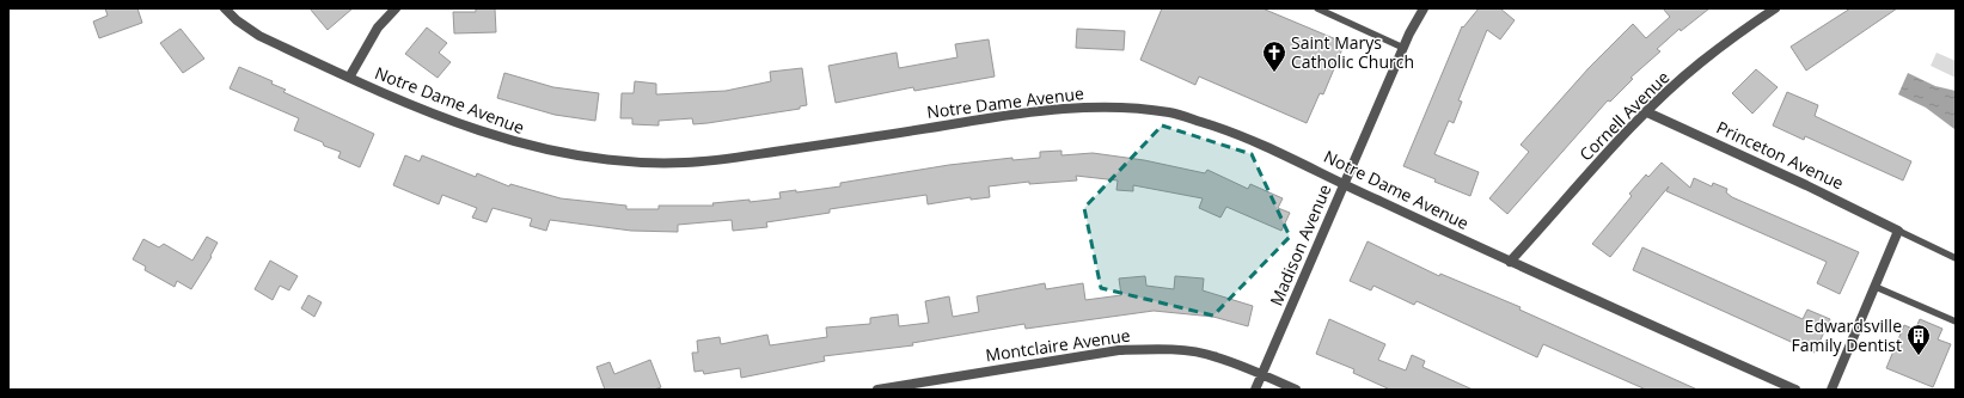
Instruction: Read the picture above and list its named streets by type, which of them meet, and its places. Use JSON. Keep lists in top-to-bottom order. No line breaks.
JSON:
{"streets":{"street":["Notre Dame Avenue","Cornell Avenue","Princeton Avenue","Madison Avenue","Montclaire Avenue"]},"crossings":[["Notre Dame Avenue","Cornell Avenue"],["Notre Dame Avenue","Madison Avenue"],["Cornell Avenue","Princeton Avenue"],["Madison Avenue","Montclaire Avenue"]],"places":{"church":["Saint Marys Catholic Church"],"building":["Edwardsville Family Dentist"]}}
